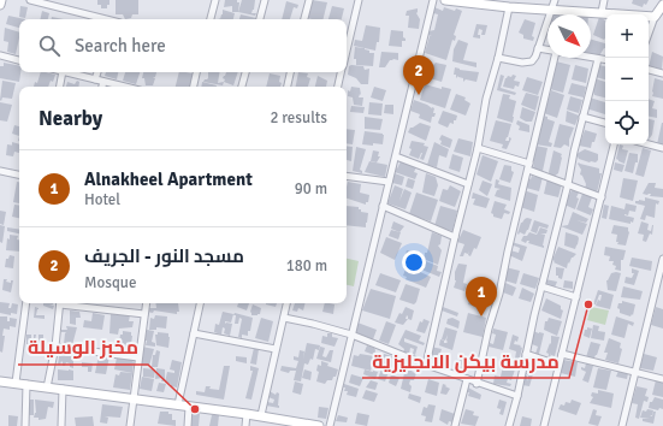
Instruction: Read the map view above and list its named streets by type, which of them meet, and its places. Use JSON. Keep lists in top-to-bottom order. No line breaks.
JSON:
{"places":["مدرسة بيكن الانجليزية","مخبز الوسيلة"],"north":"bottom right","page":{"map_buttons":["+","−"],"search":"Search here","pins":["2","1"],"heading":["Nearby","2 results"],"list":[{"mark":"1","name":"Alnakheel Apartment","note":"Hotel","value":"90 m"},{"mark":"2","name":"مسجد النور - الجريف","note":"Mosque","value":"180 m"}]}}
